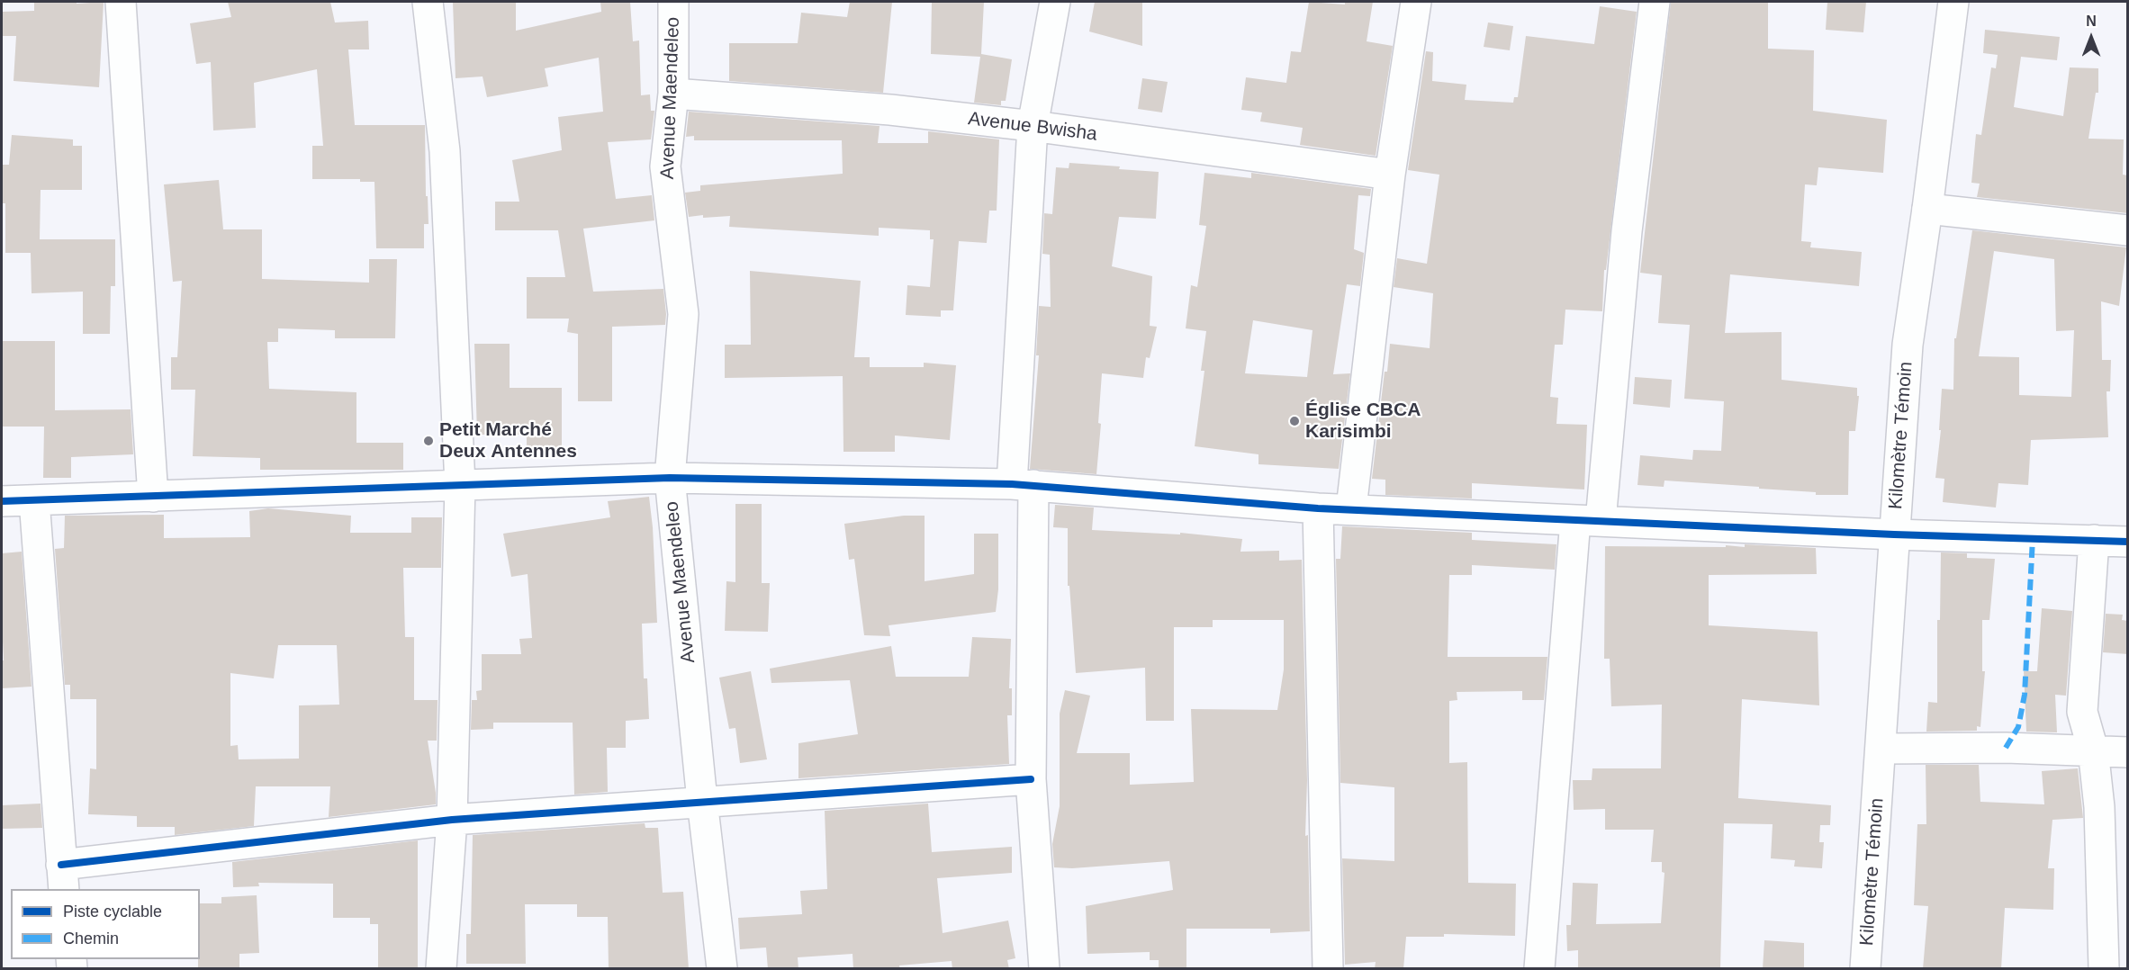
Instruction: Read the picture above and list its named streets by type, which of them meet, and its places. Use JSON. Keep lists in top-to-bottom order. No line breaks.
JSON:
{"streets":{"street":["Avenue Maendeleo","Avenue Bwisha","Kilomètre Témoin"]},"crossings":[["Avenue Maendeleo","Avenue Bwisha"]],"places":["Église CBCA Karisimbi","Petit Marché Deux Antennes"],"legend":["Piste cyclable","Chemin"],"north":"top"}
